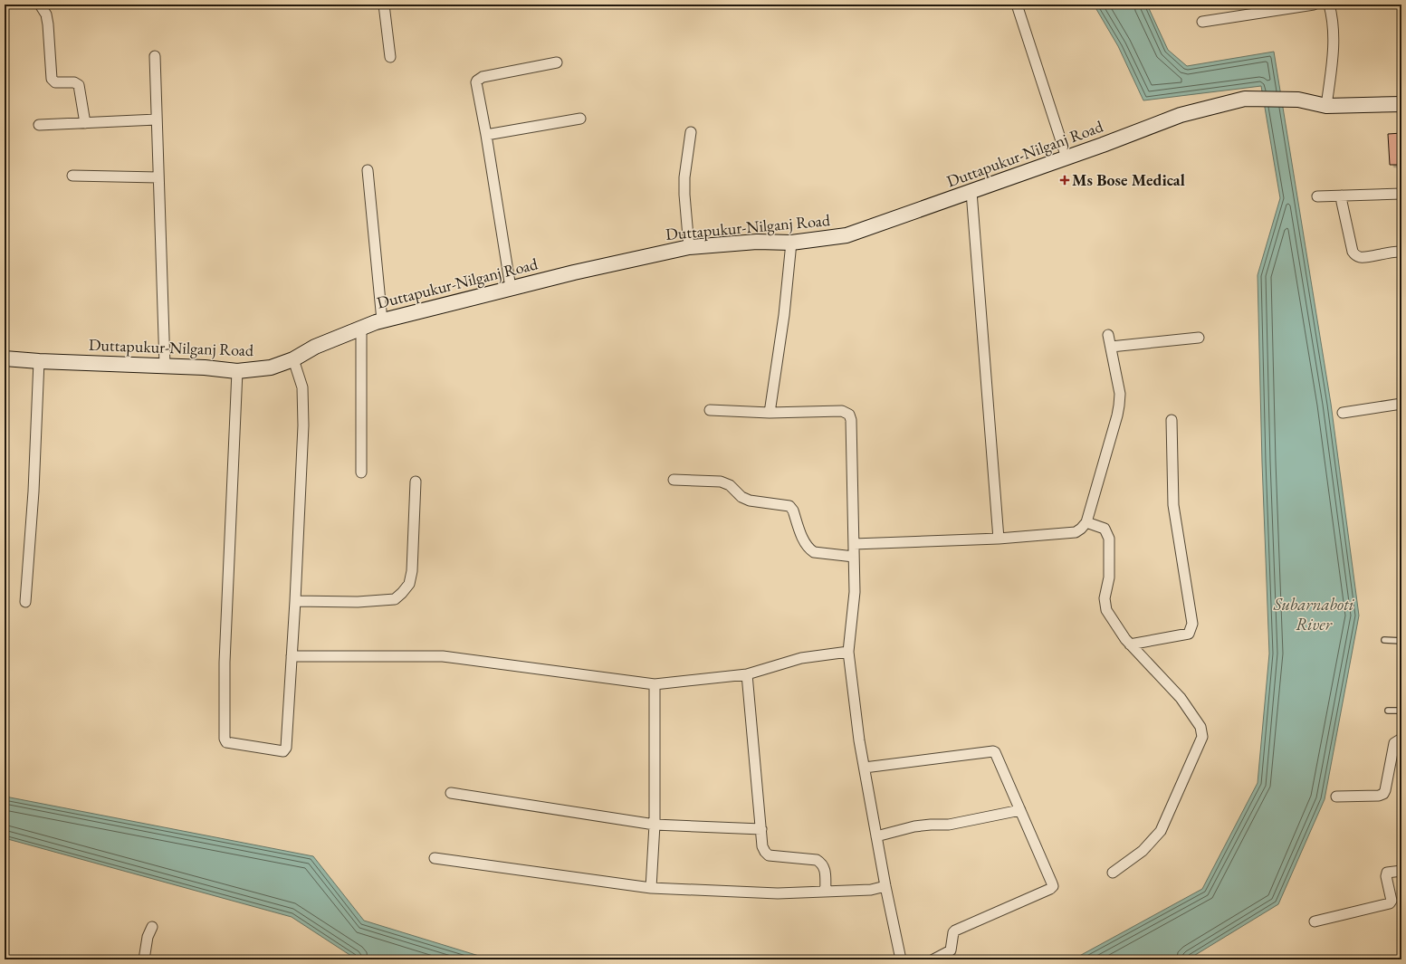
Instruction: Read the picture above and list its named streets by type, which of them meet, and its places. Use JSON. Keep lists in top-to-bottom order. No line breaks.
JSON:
{"streets":{"main road":["Duttapukur-Nilganj Road"]},"water":["Subarnaboti River"],"places":{"health":["Ms Bose Medical"]}}
